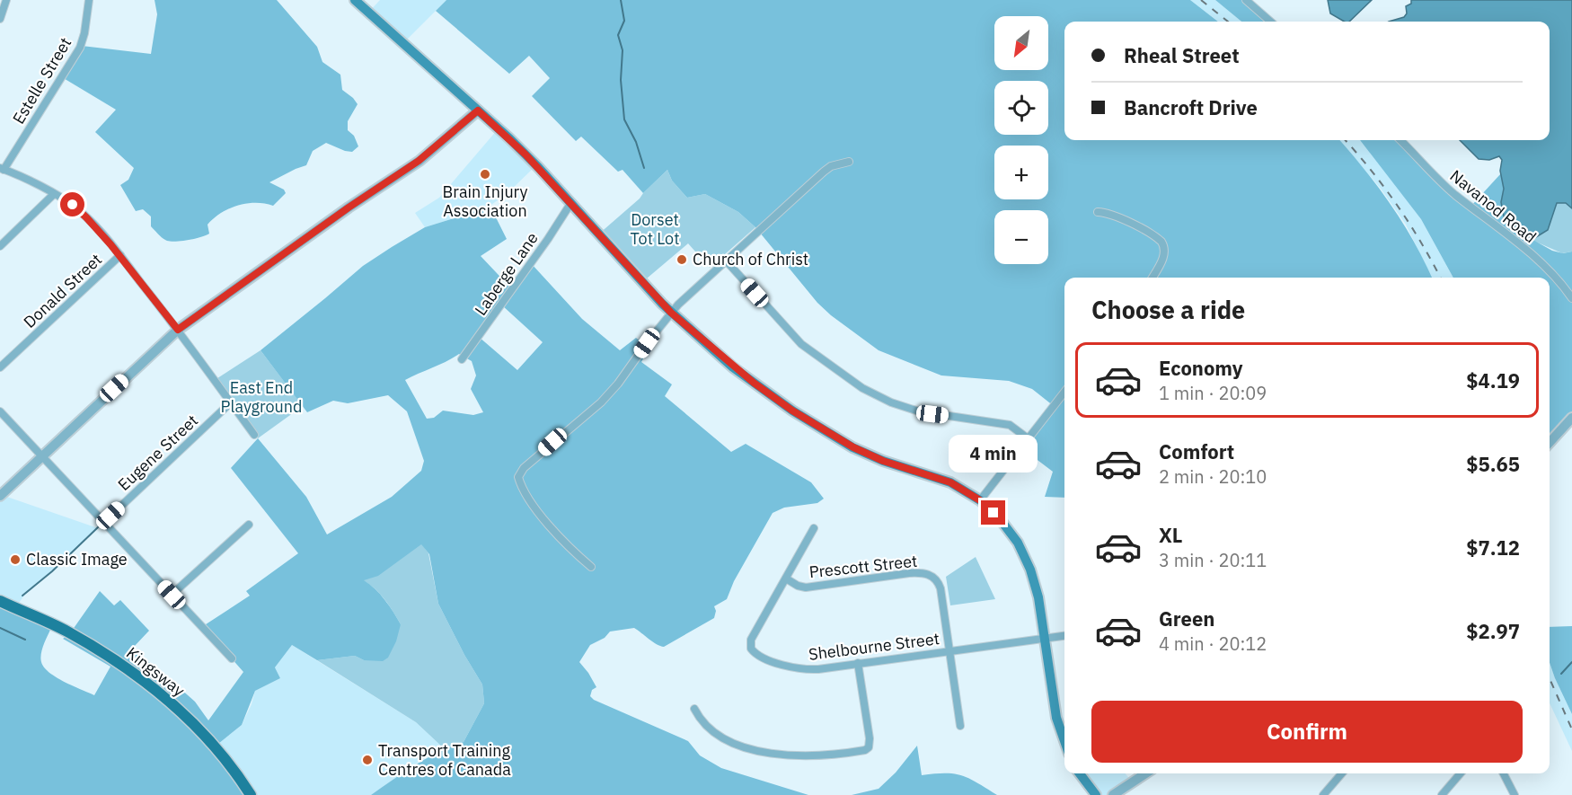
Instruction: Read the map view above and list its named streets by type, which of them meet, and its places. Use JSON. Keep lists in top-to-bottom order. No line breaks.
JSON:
{"streets":{"main road":["Kingsway"],"street":["Estelle Street","Navanod Road","Laberge Lane","Donald Street","Eugene Street","Prescott Street","Shelbourne Street"]},"crossings":[["Prescott Street","Shelbourne Street"]],"parks":["Dorset Tot Lot","East End Playground"],"places":["Brain Injury Association","Church of Christ","Classic Image","Transport Training Centres of Canada"],"north":"bottom left","page":{"map_buttons":["+","−"],"banner":["Rheal Street","Bancroft Drive"],"heading":"Choose a ride","list":[{"name":"Economy","note":"1 min · 20:09","value":"$4.19"},{"name":"Comfort","note":"2 min · 20:10","value":"$5.65"},{"name":"XL","note":"3 min · 20:11","value":"$7.12"},{"name":"Green","note":"4 min · 20:12","value":"$2.97"}],"bubble":"4 min","buttons":"Confirm"}}
